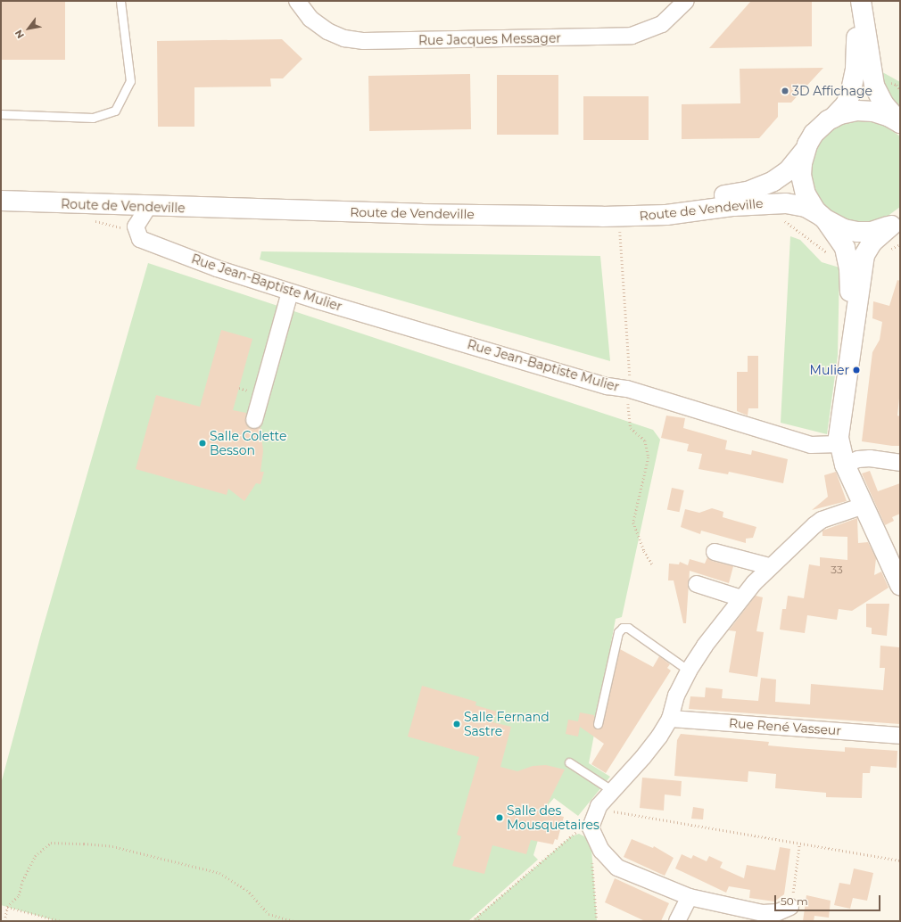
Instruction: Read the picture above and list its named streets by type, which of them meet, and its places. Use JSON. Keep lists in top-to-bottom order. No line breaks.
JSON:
{"streets":{"main road":["Route de Vendeville"],"street":["Rue Jacques Messager","Rue Jean-Baptiste Mulier","Rue René Vasseur"]},"crossings":[["Route de Vendeville","Rue Jean-Baptiste Mulier"]],"places":["3D Affichage","Mulier","Salle Colette Besson","Salle Fernand Sastre","Salle des Mousquetaires"],"house_numbers":["33"],"scale_bar":"50 m","north":"bottom left"}
